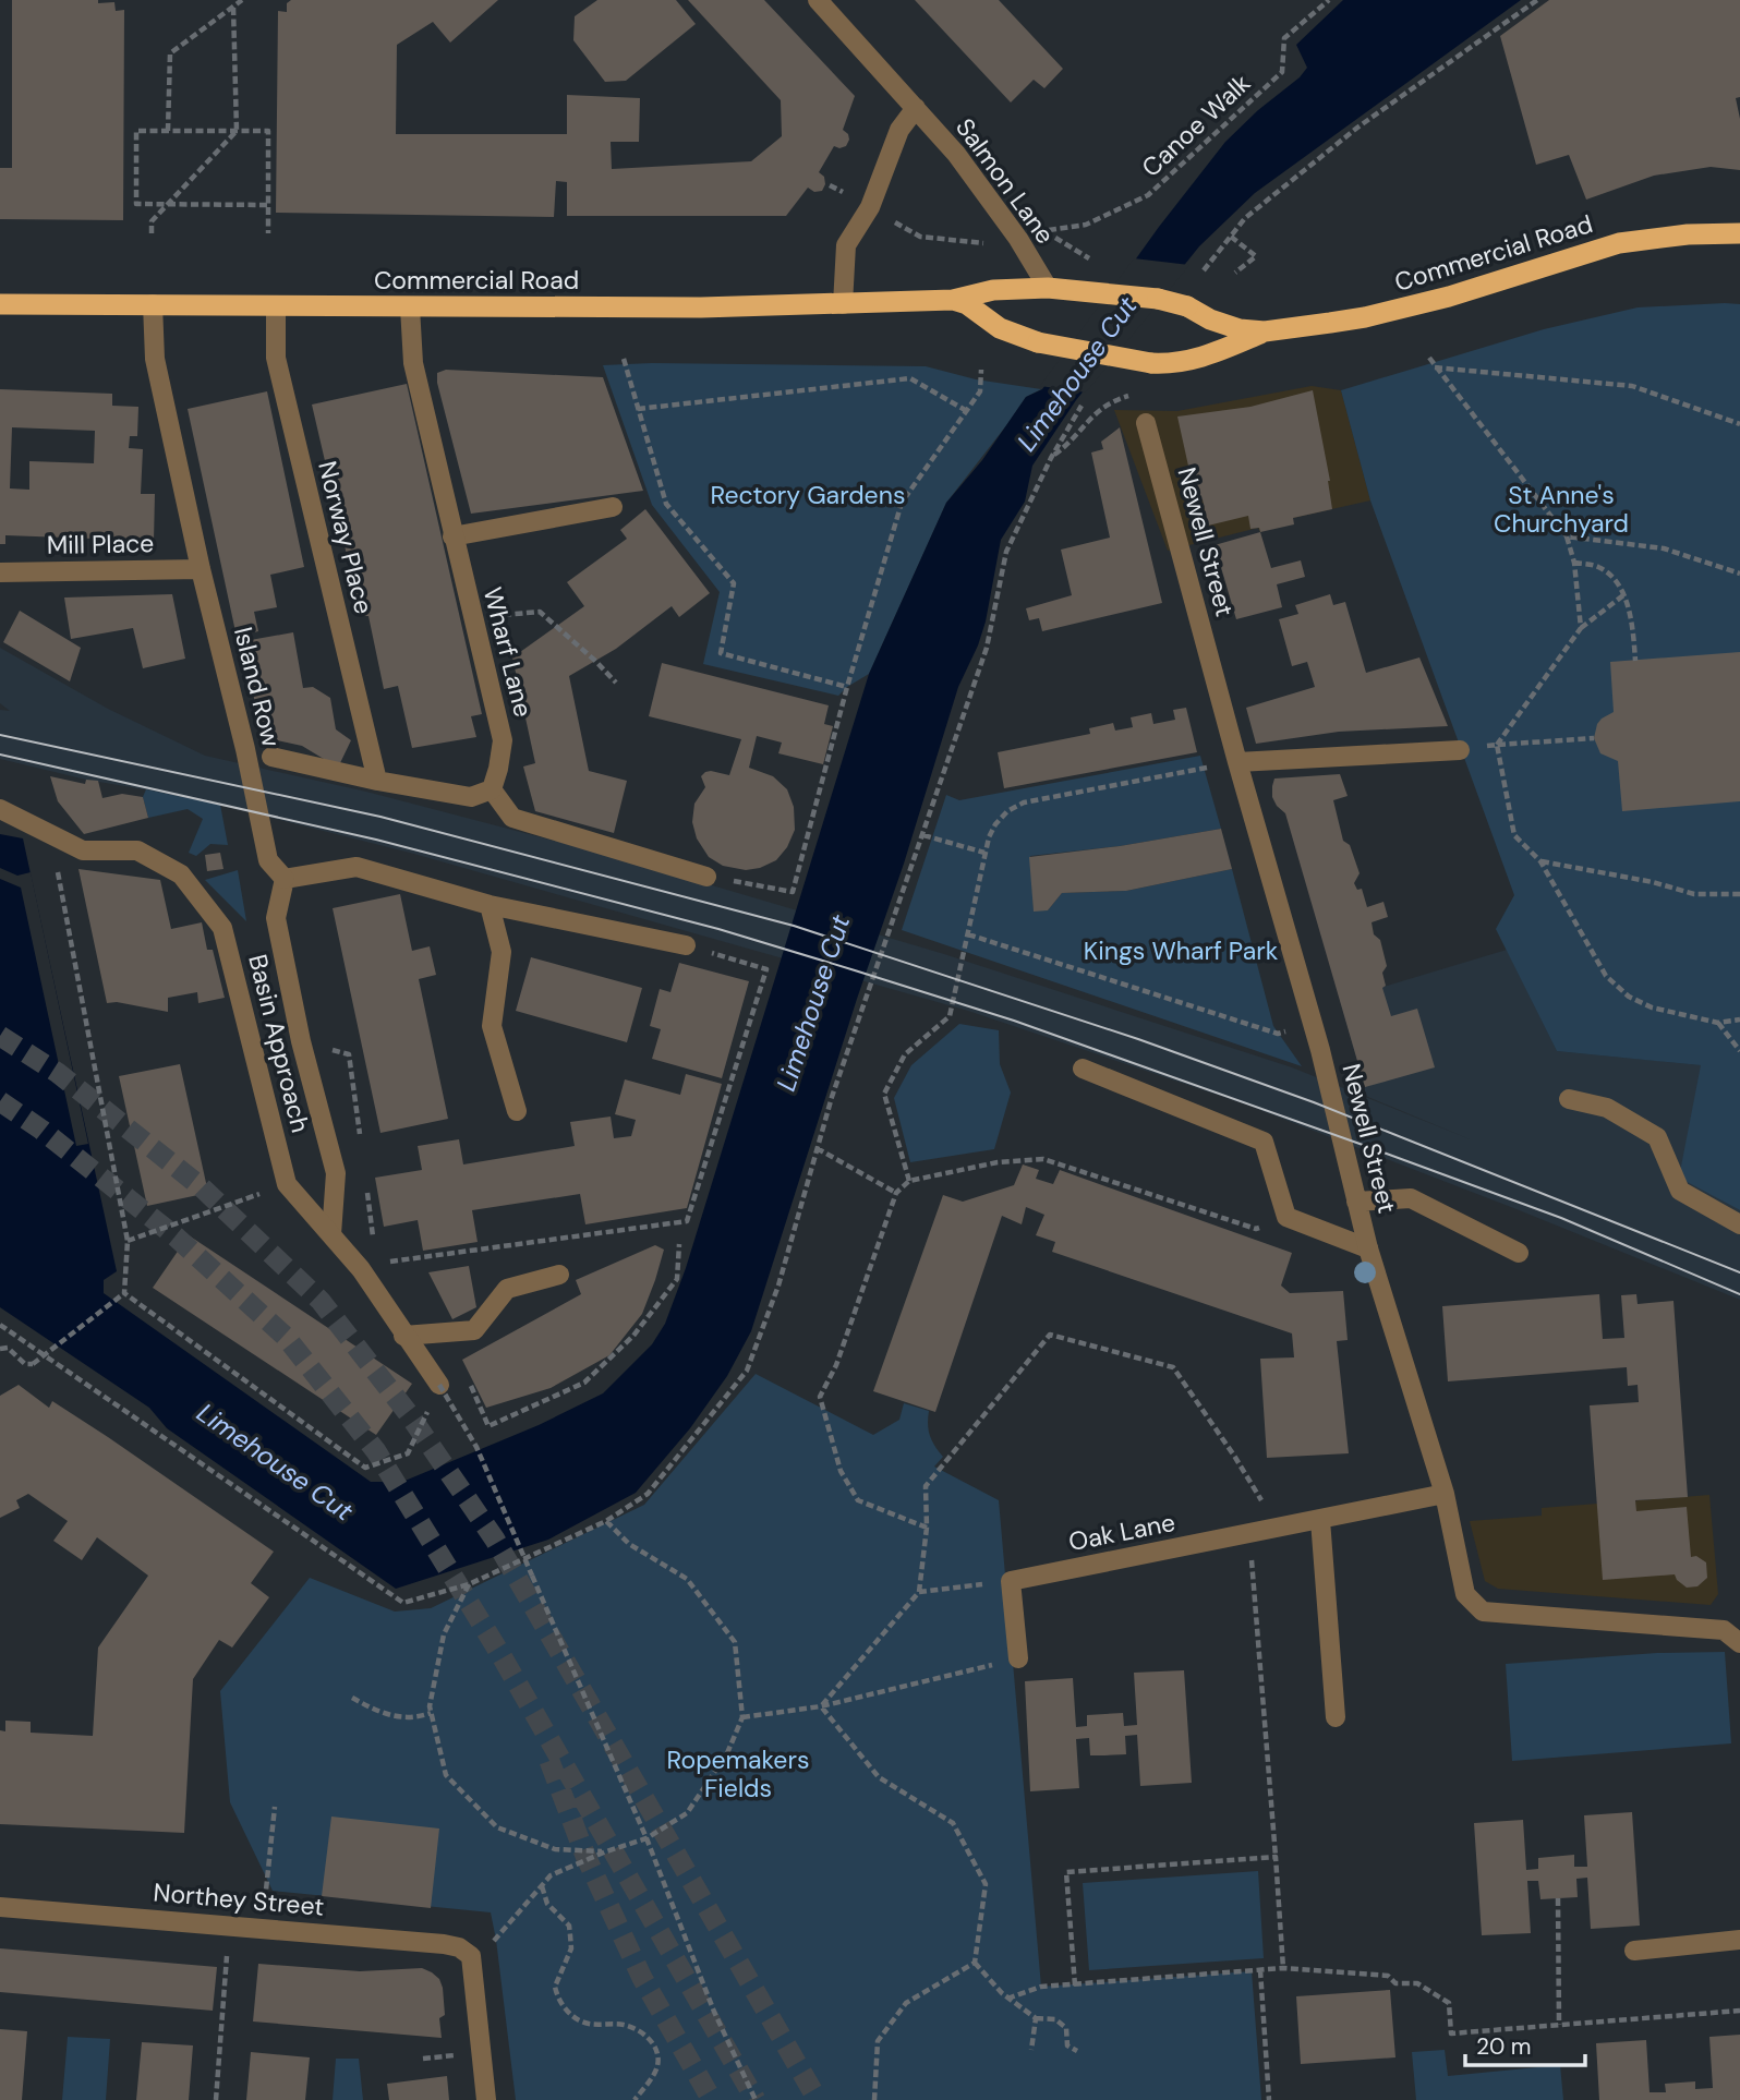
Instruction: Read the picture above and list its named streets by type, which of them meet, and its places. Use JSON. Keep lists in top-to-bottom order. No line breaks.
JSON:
{"streets":{"highway":["Commercial Road"],"street":["Salmon Lane","Norway Place","Newell Street","Mill Place","Wharf Lane","Island Row","Basin Approach","Oak Lane","Northey Street"],"path":["Canoe Walk"]},"crossings":[["Salmon Lane","Commercial Road"],["Commercial Road","Norway Place"],["Commercial Road","Wharf Lane"],["Commercial Road","Island Row"],["Newell Street","Oak Lane"],["Mill Place","Island Row"]],"water":["Limehouse Cut"],"parks":["Rectory Gardens","St Anne's Churchyard","Kings Wharf Park","Ropemakers Fields"],"scale_bar":"20 m"}
